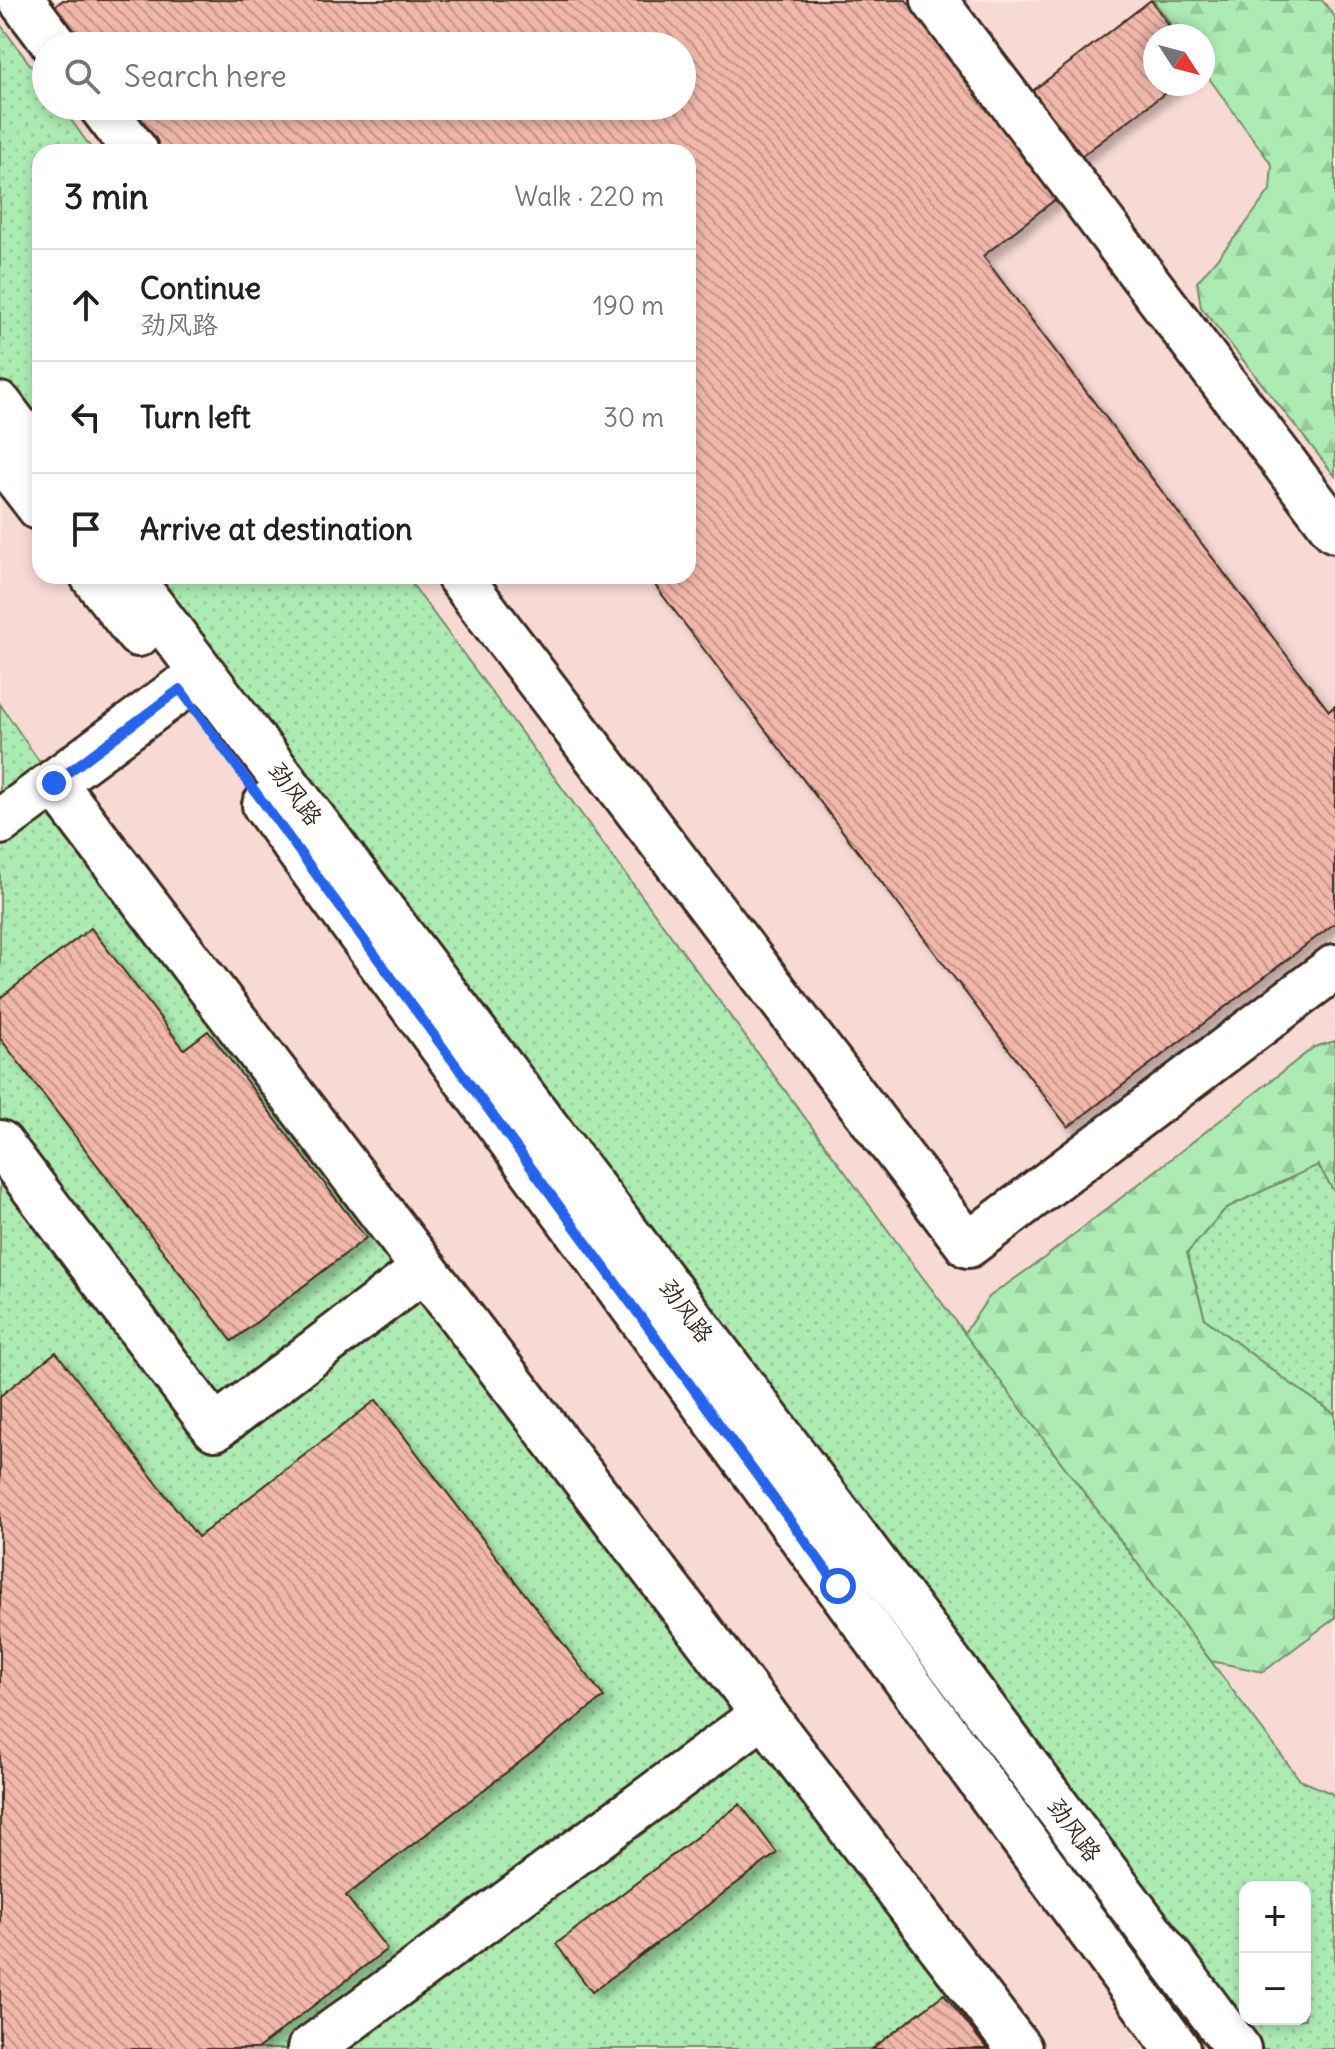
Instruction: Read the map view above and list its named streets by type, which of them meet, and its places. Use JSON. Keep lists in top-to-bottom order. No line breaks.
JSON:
{"streets":{"street":["劲风路"]},"north":"bottom right","page":{"search":"Search here","heading":["3 min","Walk · 220 m"],"list":[["Continue","劲风路","190 m"],["Turn left","30 m"],"Arrive at destination"],"map_buttons":["+","−"]}}
